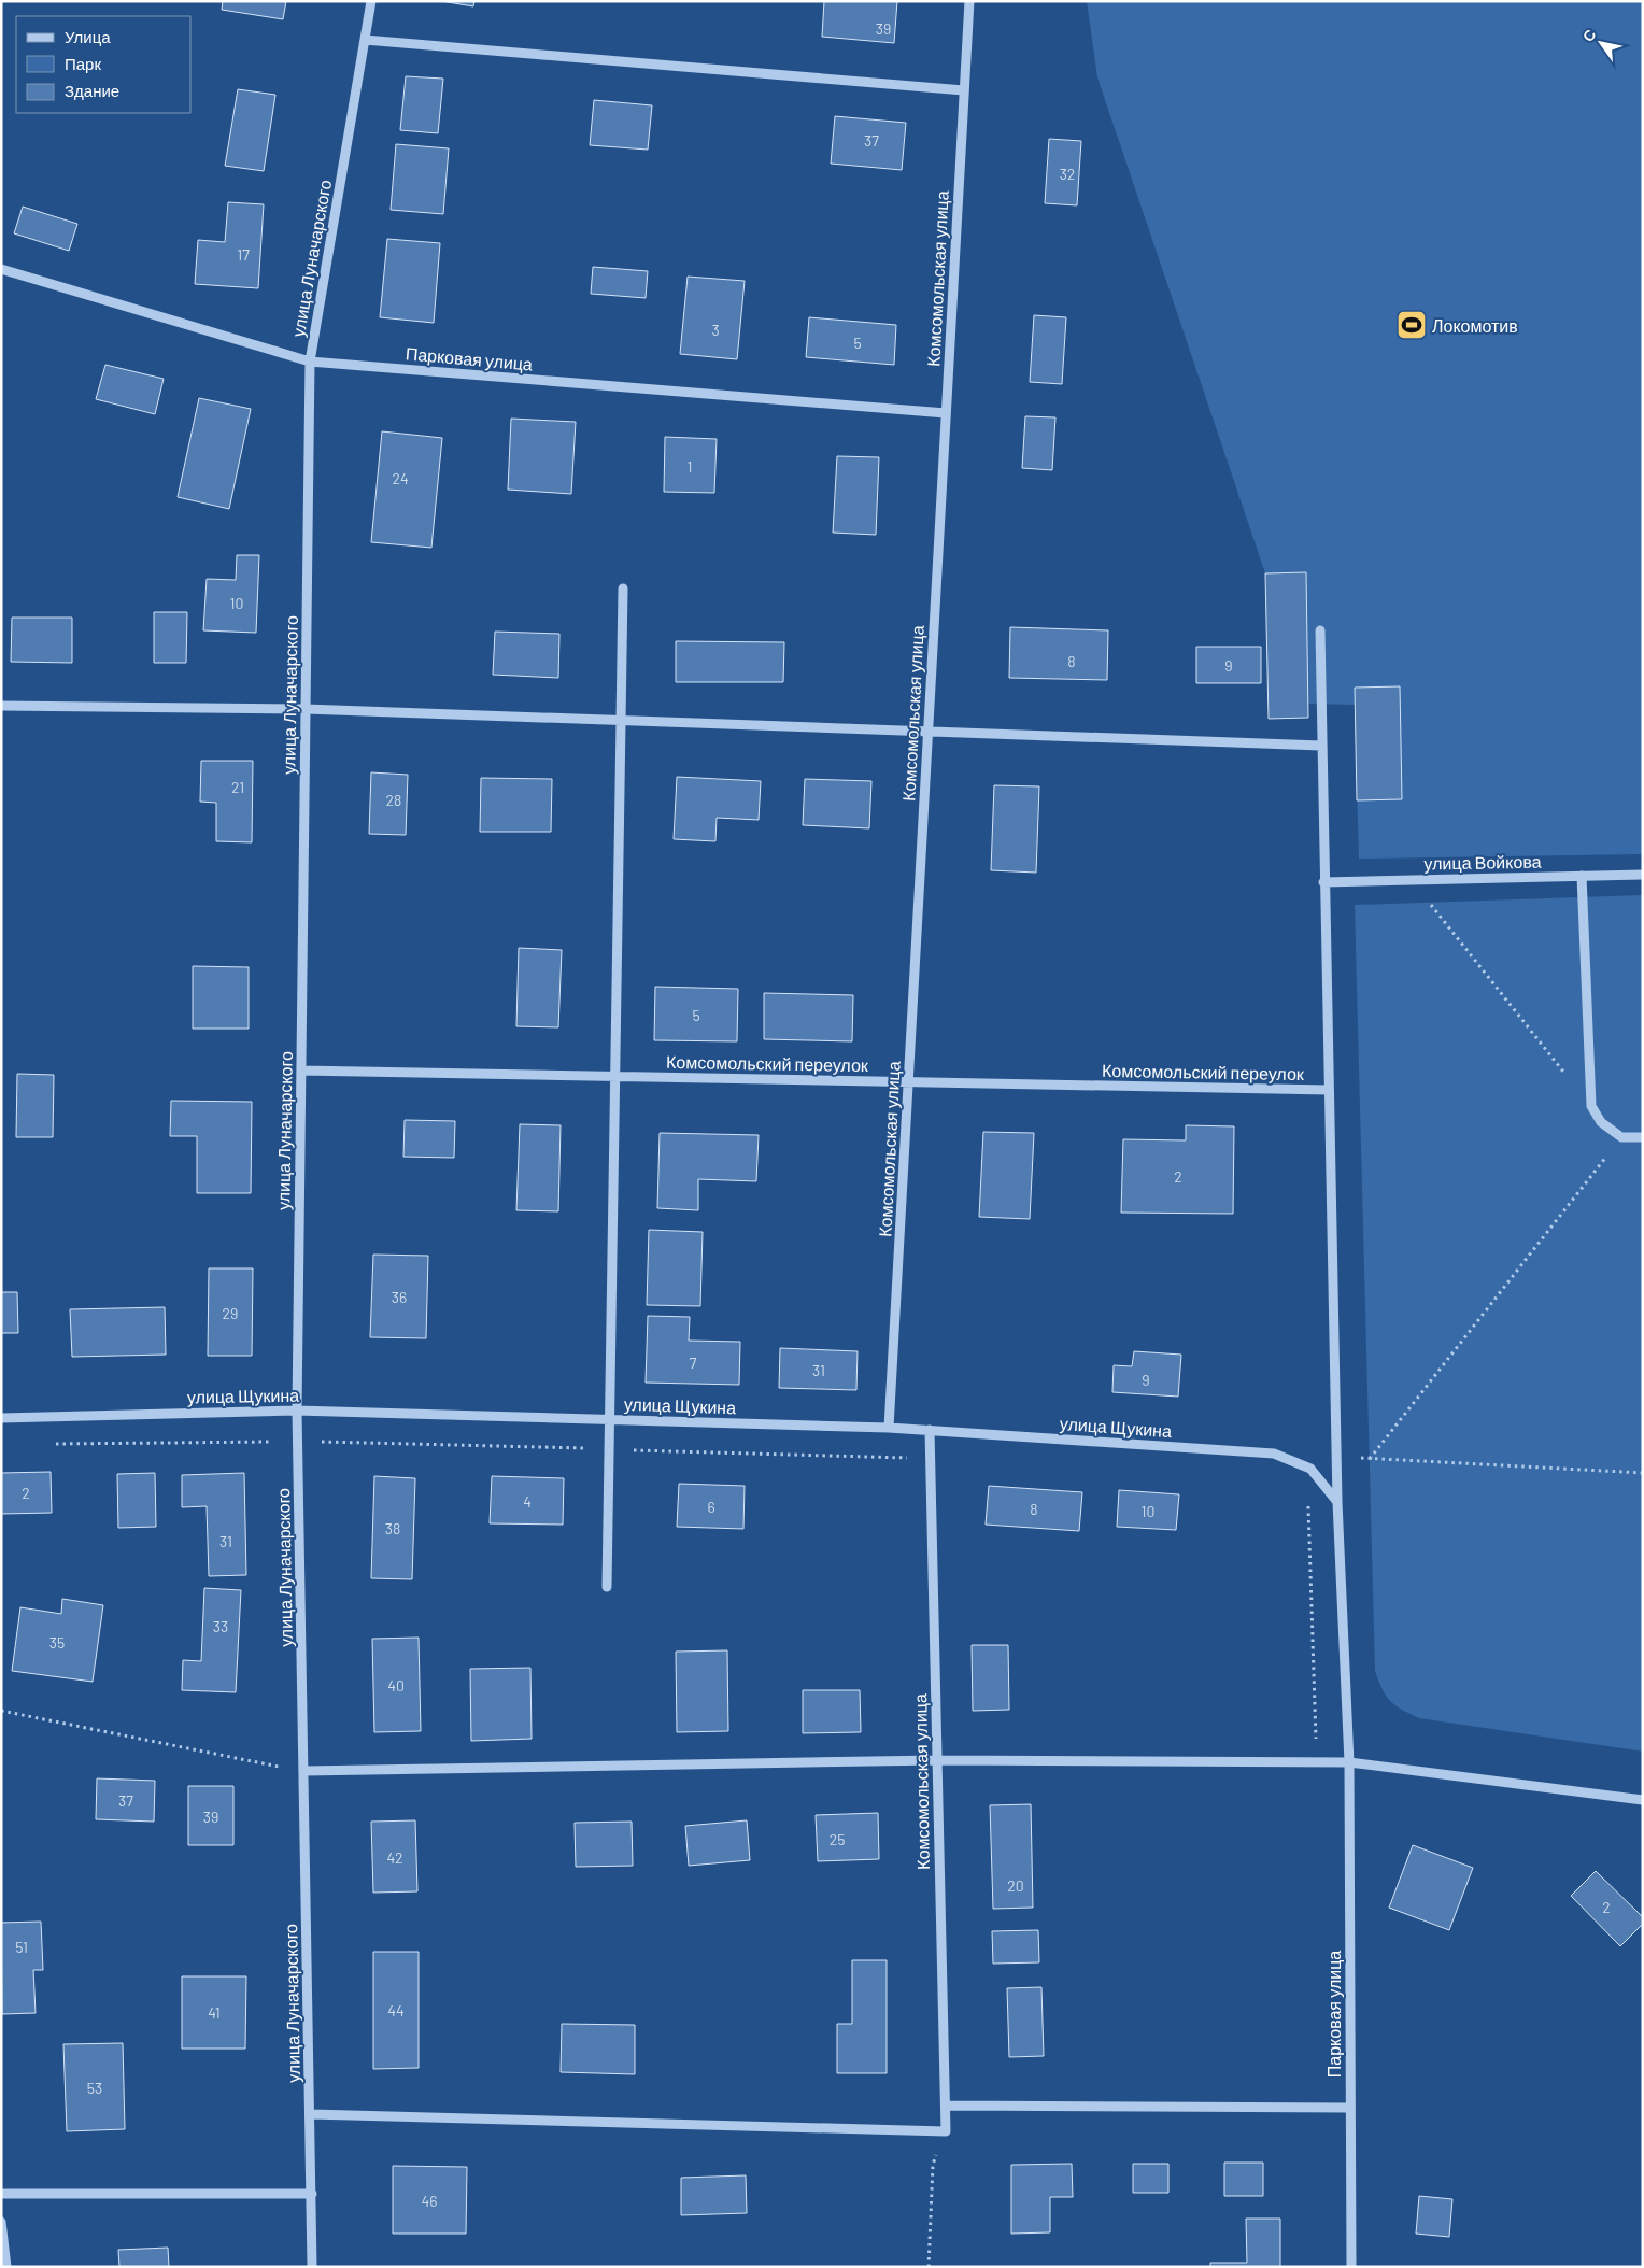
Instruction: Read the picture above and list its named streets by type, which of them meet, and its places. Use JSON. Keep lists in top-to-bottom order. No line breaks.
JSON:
{"streets":{"street":["улица Луначарского","Комсомольская улица","Парковая улица","улица Войкова","Комсомольский переулок","улица Щукина"]},"crossings":[["улица Луначарского","Парковая улица"],["улица Луначарского","Комсомольский переулок"],["улица Луначарского","улица Щукина"],["Комсомольская улица","Парковая улица"],["Комсомольская улица","Комсомольский переулок"],["Комсомольская улица","улица Щукина"],["Парковая улица","улица Войкова"],["Парковая улица","Комсомольский переулок"],["Парковая улица","улица Щукина"]],"places":{"sports":["Локомотив"]},"house_numbers":["39","37","32","17","3","5","1","24","10","8","9","21","28","5","2","36","29","7","31","9","2","4","6","8","10","38","31","33","35","40","37","39","25","42","20","2","51","44","41","53","46"],"legend":["Улица","Парк","Здание"],"north":"top left"}
